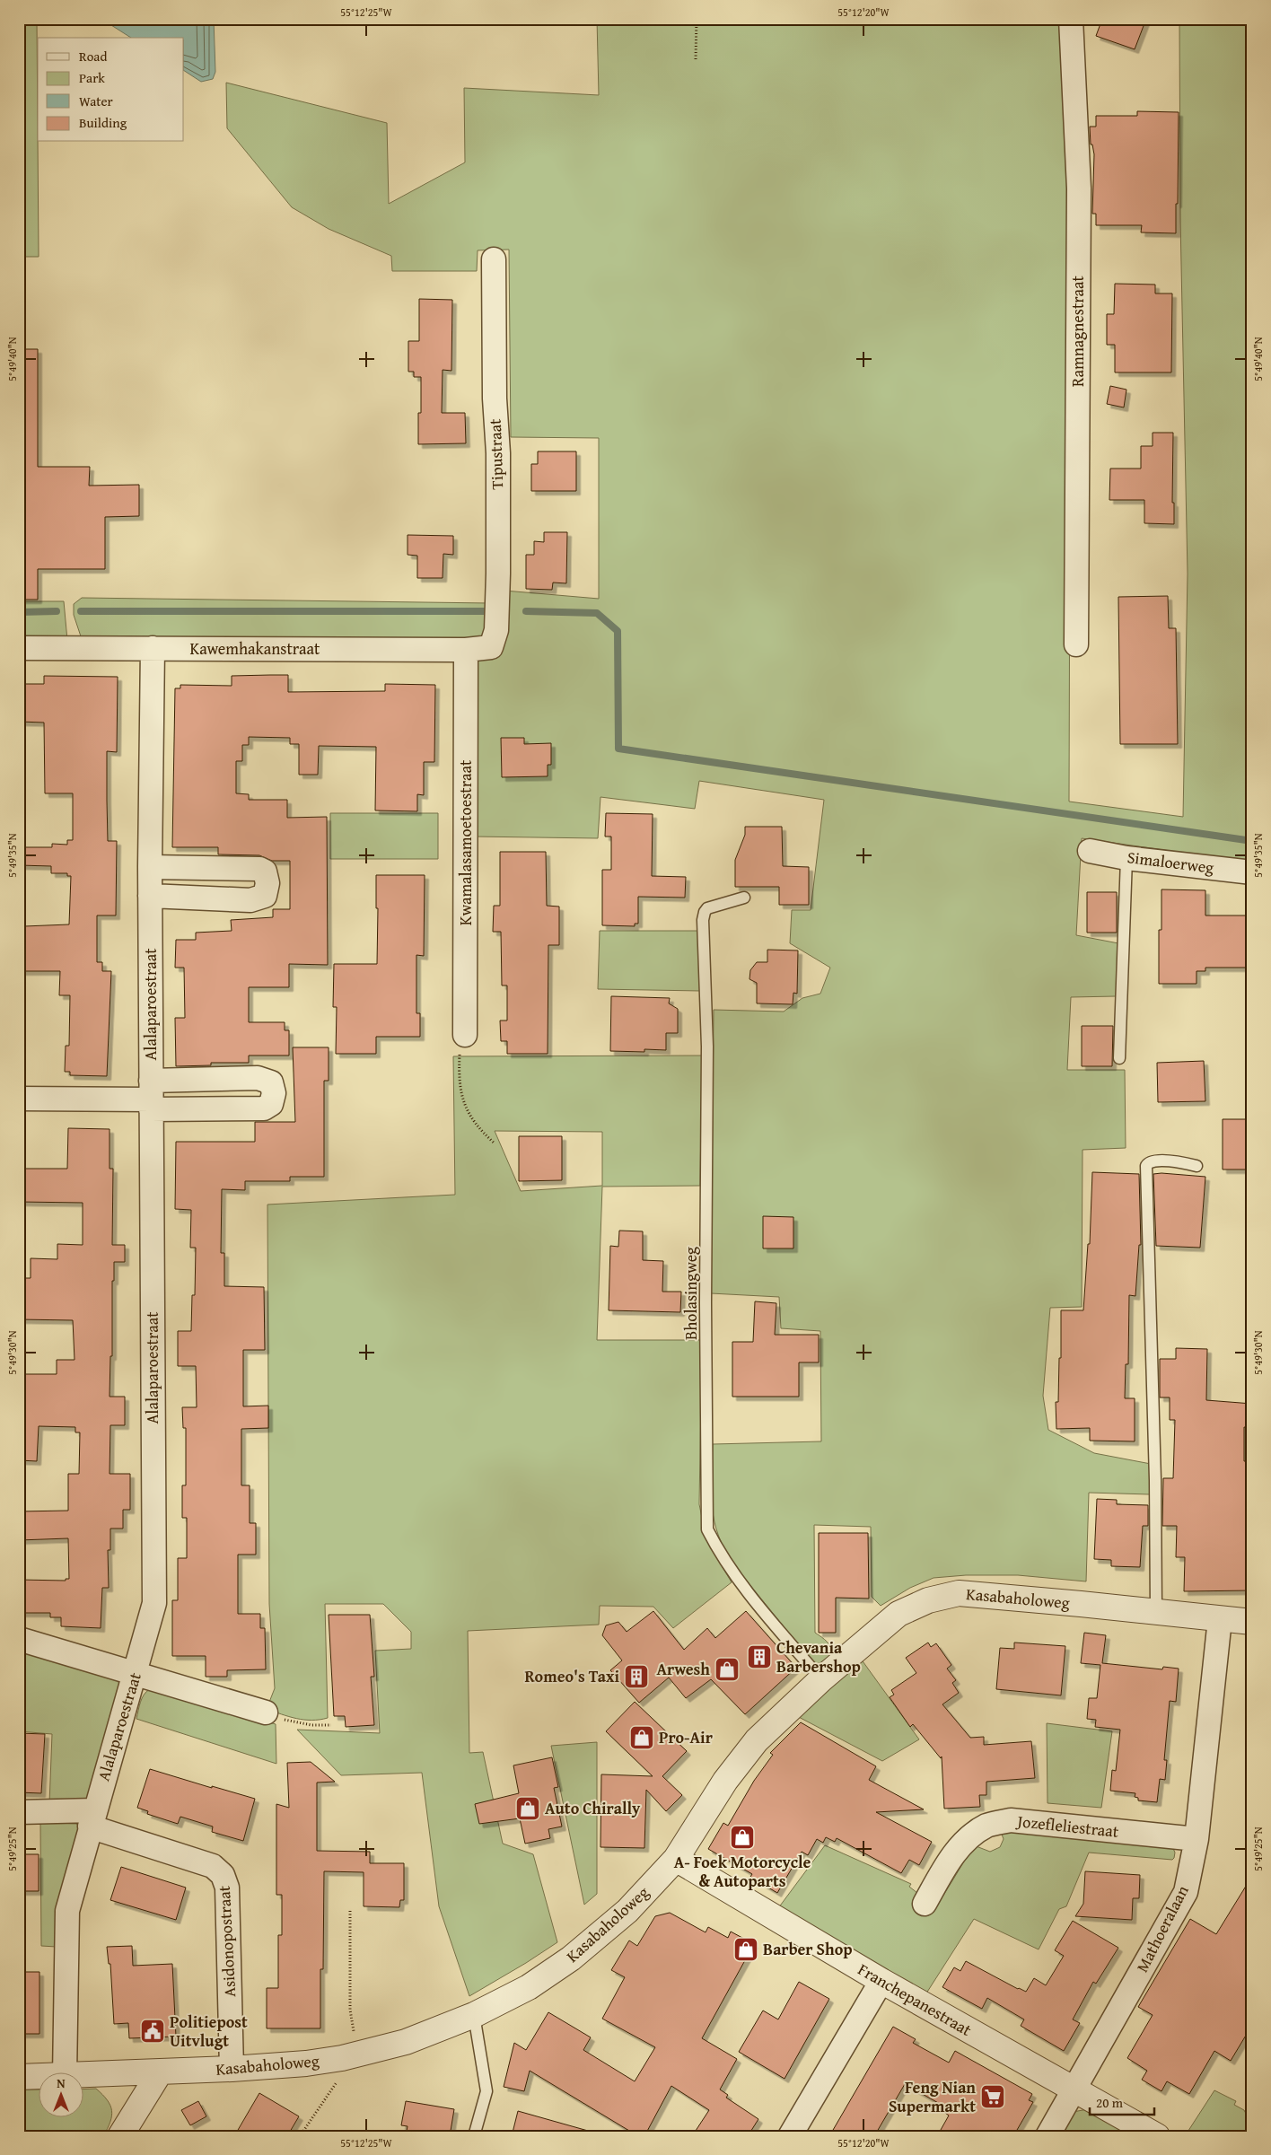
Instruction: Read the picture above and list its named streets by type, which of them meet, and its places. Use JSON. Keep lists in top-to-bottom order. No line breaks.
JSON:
{"streets":{"street":["Ramnagnestraat","Tipustraat","Kawemhakanstraat","Kwamalasamoetoestraat","Simaloerweg","Alalaparoestraat","Kasabaholoweg","Jozefleliestraat","Mathoeralaan","Asidonopostraat","Franchepanestraat"],"lane":["Bholasingweg"]},"crossings":[["Tipustraat","Kawemhakanstraat"],["Kawemhakanstraat","Kwamalasamoetoestraat"],["Kawemhakanstraat","Alalaparoestraat"],["Alalaparoestraat","Asidonopostraat"],["Bholasingweg","Kasabaholoweg"],["Kasabaholoweg","Mathoeralaan"],["Kasabaholoweg","Asidonopostraat"],["Kasabaholoweg","Franchepanestraat"],["Jozefleliestraat","Mathoeralaan"],["Mathoeralaan","Franchepanestraat"]],"places":{"building":["Chevania Barbershop","Romeo's Taxi"],"shop":["Arwesh","Pro-Air","Auto Chirally","A- Foek Motorcycle & Autoparts","Barber Shop"],"public building":["Politiepost Uitvlugt"],"supermarket":["Feng Nian Supermarkt"]},"legend":["Road","Park","Water","Building"],"scale_bar":"20 m","north":"top","coordinates":["55°12'25\"W","55°12'20\"W","5°49'40\"N","5°49'35\"N","5°49'30\"N","5°49'25\"N"]}
